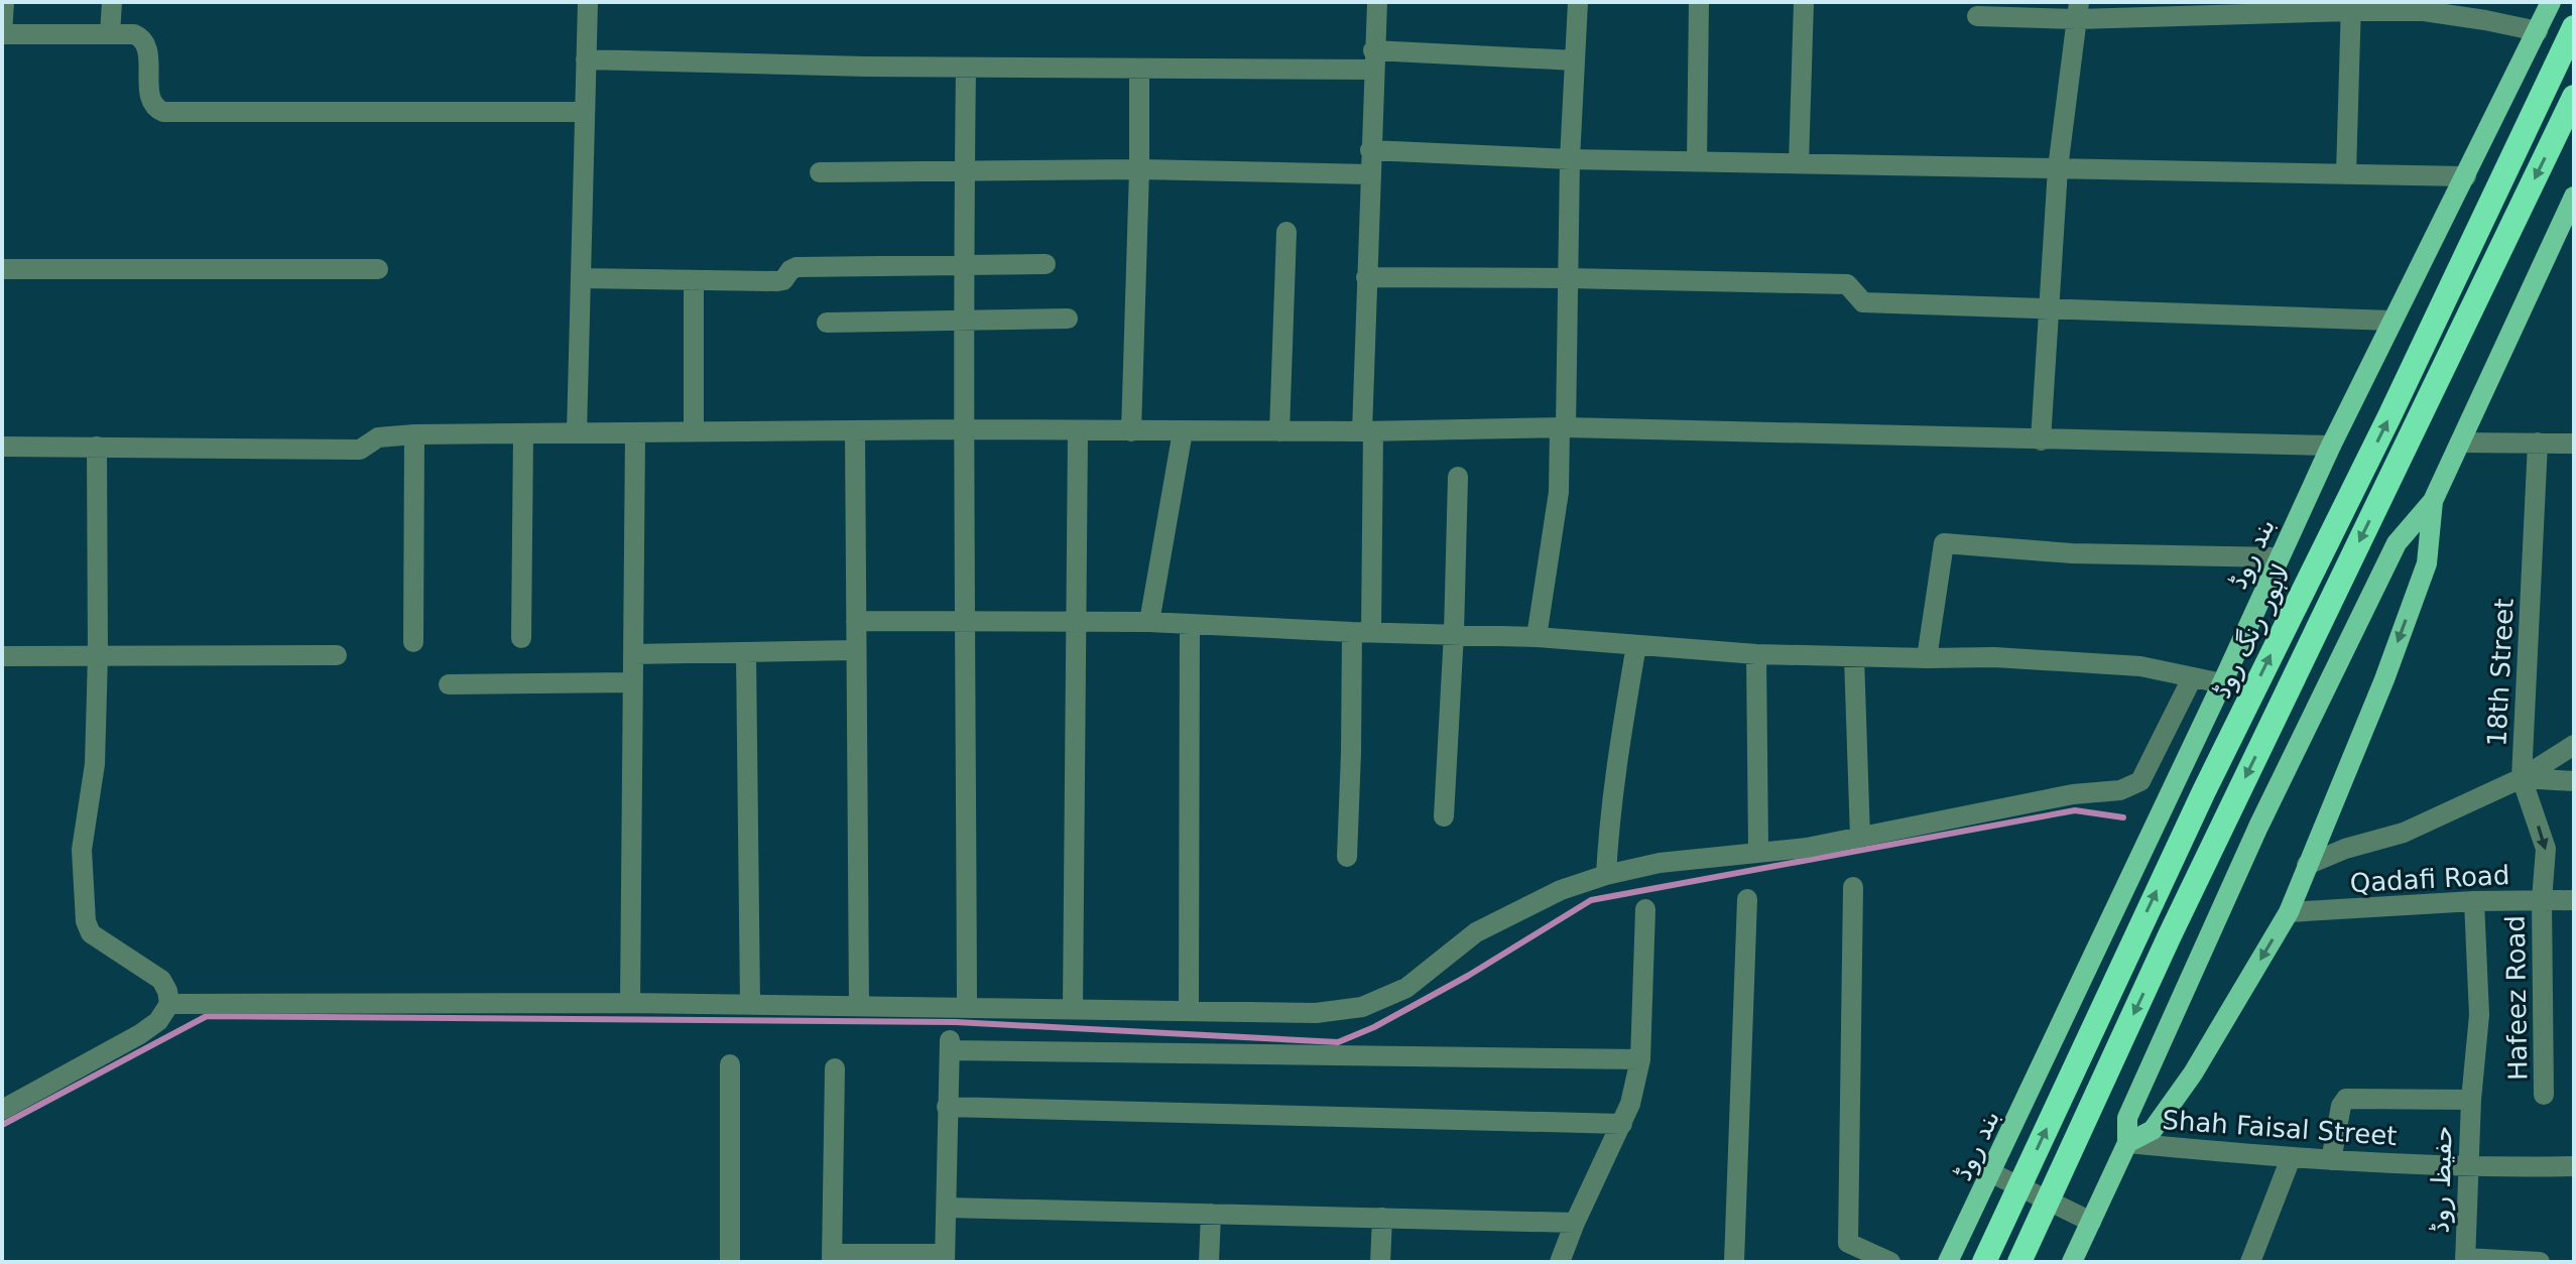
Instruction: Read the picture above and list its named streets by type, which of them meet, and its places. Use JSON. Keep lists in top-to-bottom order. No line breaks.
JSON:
{"streets":{"highway":["لاہور رنگ روڈ"],"main road":["بند روڈ"],"street":["18th Street","Qadafi Road","Hafeez Road","Shah Faisal Street","حفیظ روڈ"]},"crossings":[["18th Street","Qadafi Road"],["18th Street","Hafeez Road"],["Qadafi Road","Hafeez Road"],["Hafeez Road","حفیظ روڈ"],["Shah Faisal Street","حفیظ روڈ"]]}
